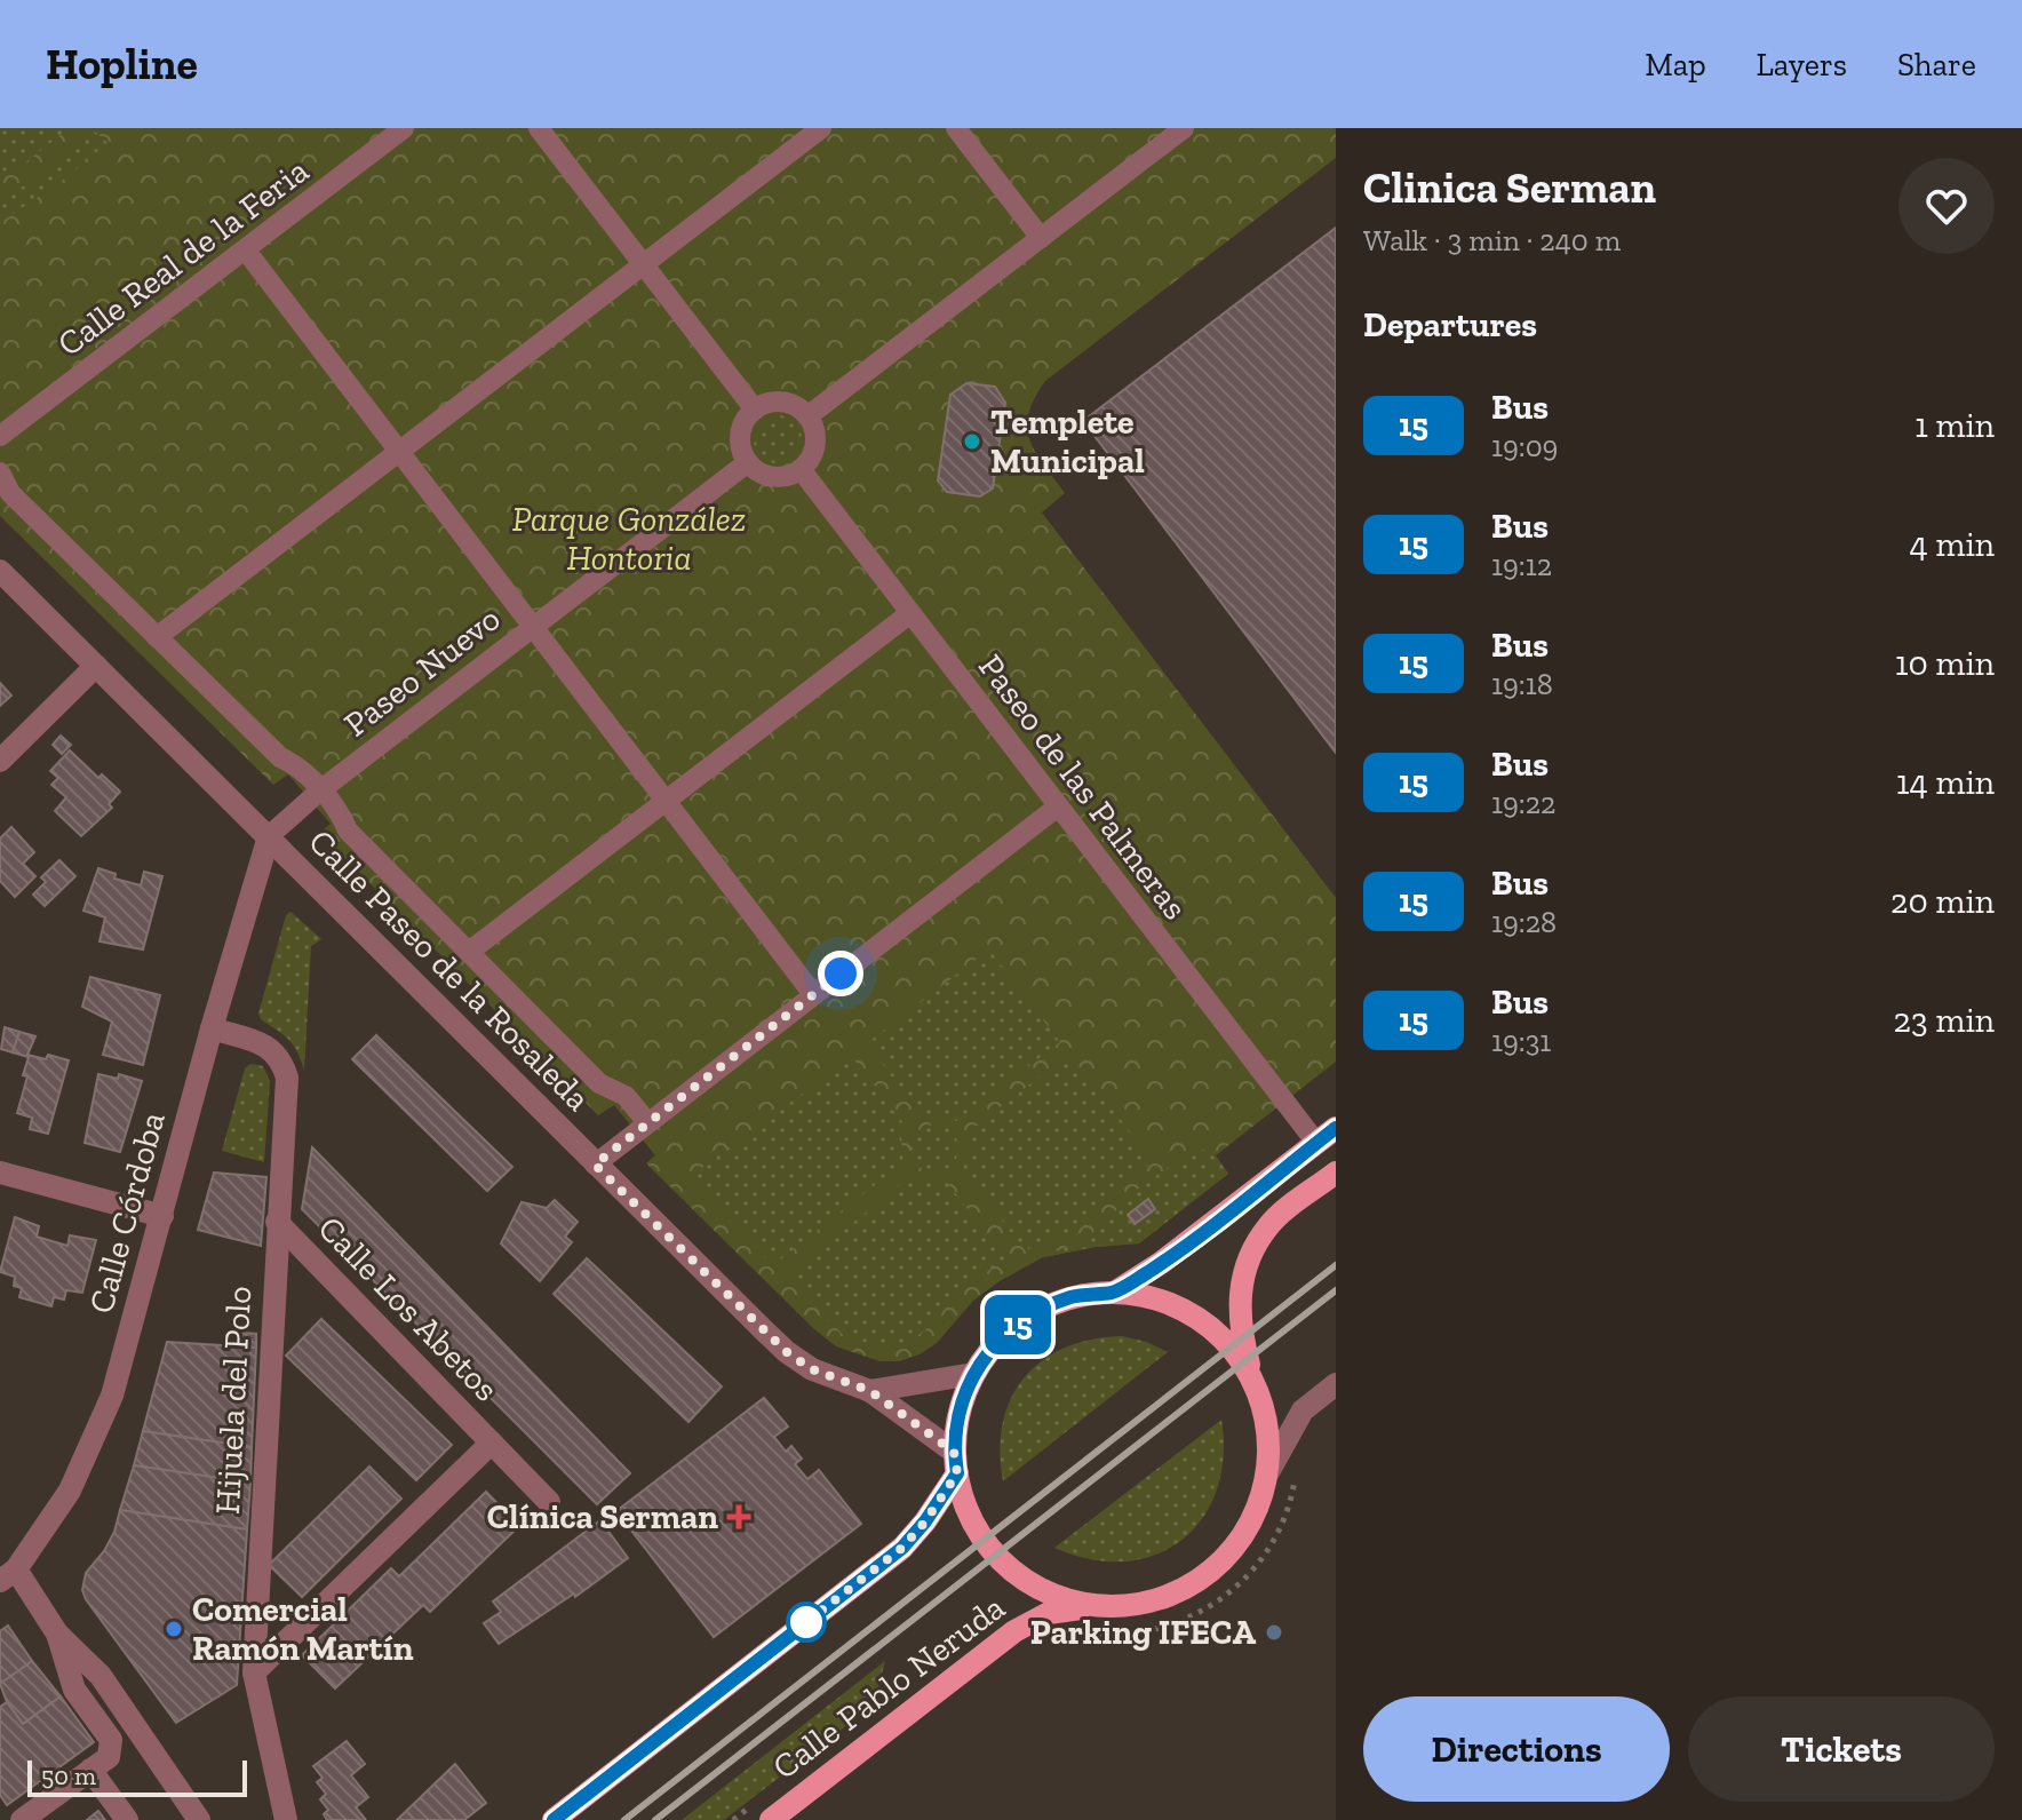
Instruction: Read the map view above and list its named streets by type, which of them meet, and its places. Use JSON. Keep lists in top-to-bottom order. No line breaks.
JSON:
{"streets":{"main road":["Calle Pablo Neruda"],"street":["Calle Real de la Feria","Paseo Nuevo","Paseo de las Palmeras","Calle Paseo de la Rosaleda","Calle Córdoba","Calle Los Abetos","Hijuela del Polo"]},"crossings":[["Paseo Nuevo","Paseo de las Palmeras"],["Paseo Nuevo","Calle Paseo de la Rosaleda"],["Paseo Nuevo","Calle Córdoba"],["Calle Paseo de la Rosaleda","Calle Córdoba"],["Calle Paseo de la Rosaleda","Calle Pablo Neruda"],["Calle Córdoba","Hijuela del Polo"],["Calle Los Abetos","Hijuela del Polo"]],"parks":["Parque González Hontoria"],"places":{"other":["Templete Municipal","Comercial Ramón Martín","Parking IFECA"],"health":["Clínica Serman"]},"lines":["bus line 15"],"scale_bar":"50 m","page":{"header":"Hopline","nav":["Map","Layers","Share"],"on_map":"15","heading":[["Clinica Serman","Walk · 3 min · 240 m"],"Departures"],"list":[{"mark":"15","name":"Bus","note":"19:09","value":"1 min"},{"mark":"15","name":"Bus","note":"19:12","value":"4 min"},{"mark":"15","name":"Bus","note":"19:18","value":"10 min"},{"mark":"15","name":"Bus","note":"19:22","value":"14 min"},{"mark":"15","name":"Bus","note":"19:28","value":"20 min"},{"mark":"15","name":"Bus","note":"19:31","value":"23 min"}],"buttons":["Directions","Tickets"],"scale":"50 m"}}
